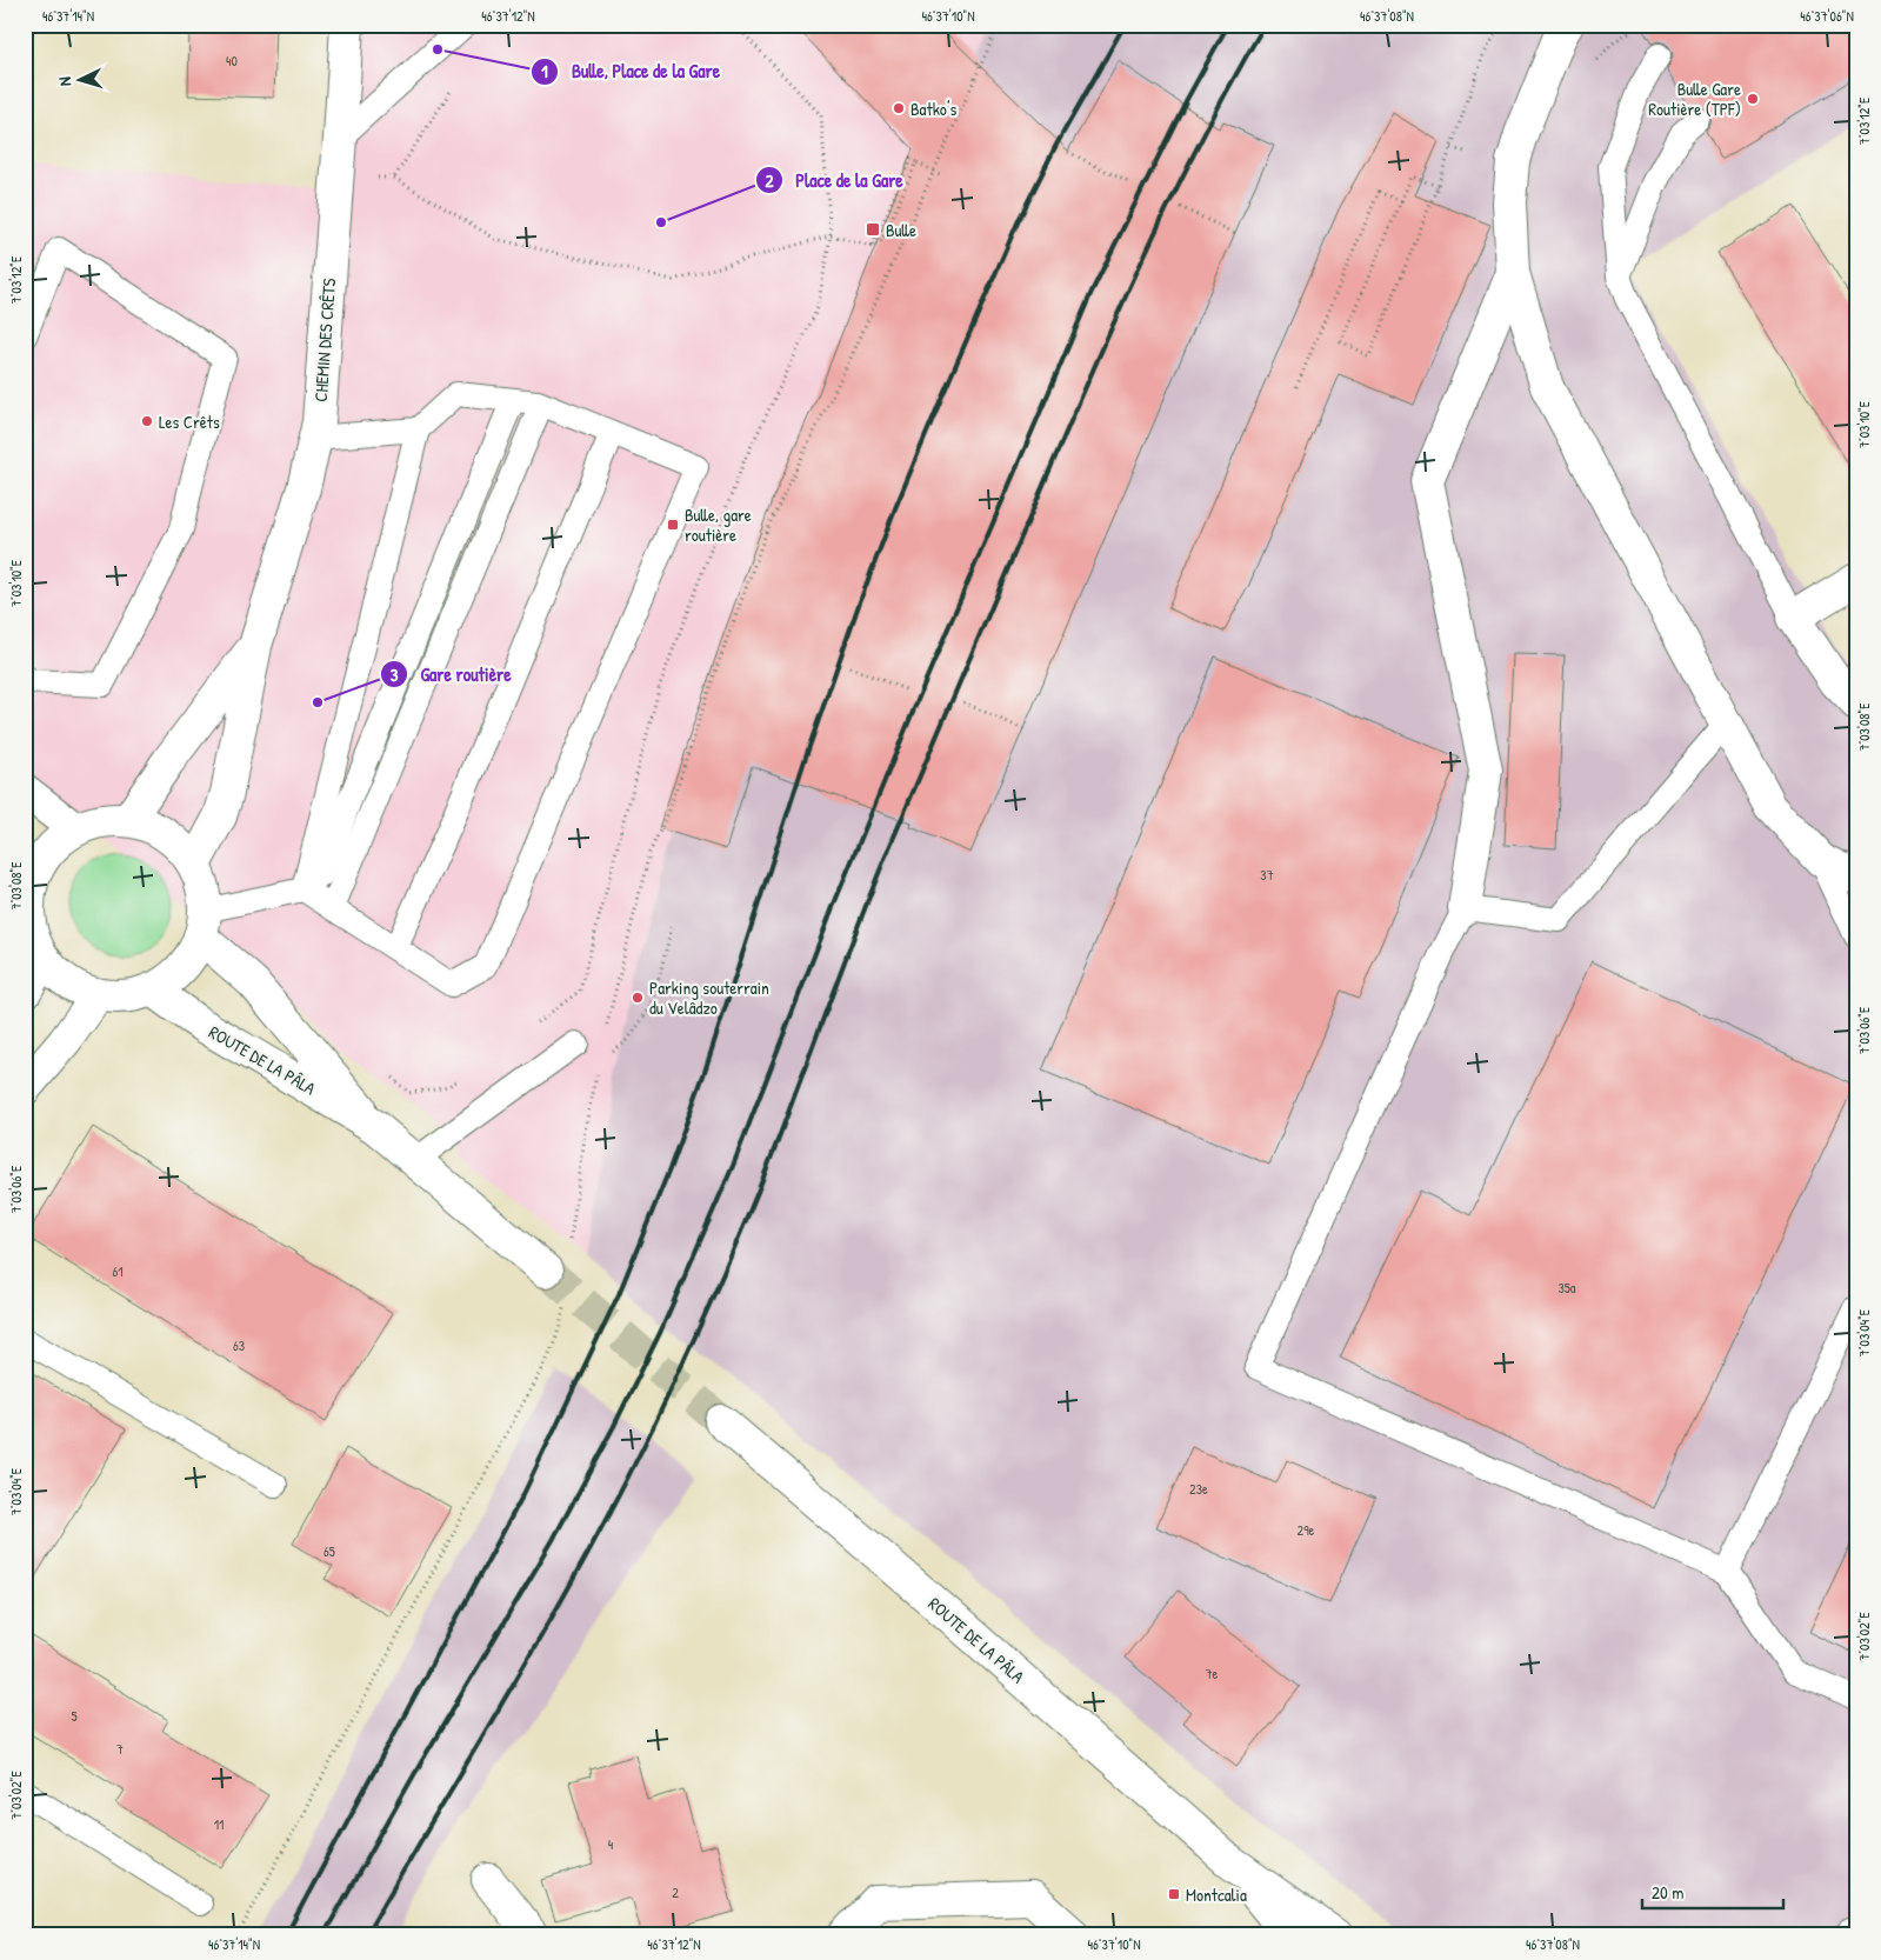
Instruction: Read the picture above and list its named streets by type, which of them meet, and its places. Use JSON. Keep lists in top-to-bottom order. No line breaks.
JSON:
{"streets":{"street":["CHEMIN DES CRÊTS","ROUTE DE LA PÂLA"]},"crossings":[["CHEMIN DES CRÊTS","ROUTE DE LA PÂLA"]],"places":{"other":["Bulle, Place de la Gare","Bulle Gare Routière (TPF)","Batko's","Place de la Gare","Les Crêts","Gare routière","Parking souterrain du Velâdzo"],"transit":["Bulle","Bulle, gare routière","Montcalia"]},"house_numbers":["40","37","61","35a","63","23e","29e","65","7e","5","7","11","4","2"],"scale_bar":"20 m","north":"left","coordinates":["46°37'14\"N","46°37'12\"N","46°37'10\"N","46°37'08\"N","46°37'06\"N","7°03'12\"E","7°03'10\"E","7°03'08\"E","7°03'06\"E","7°03'04\"E","7°03'02\"E"]}
